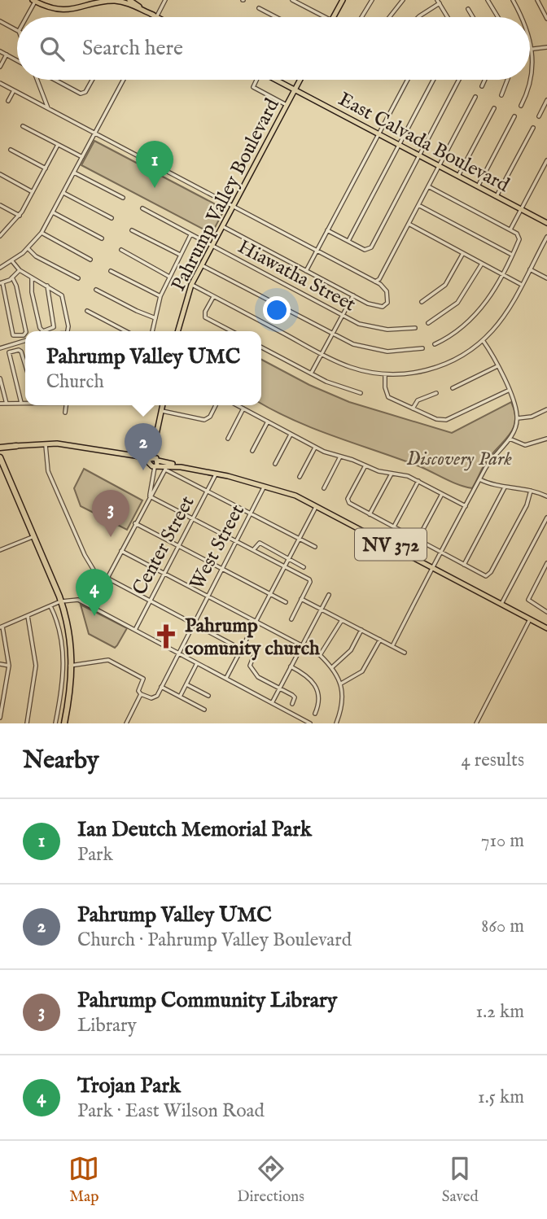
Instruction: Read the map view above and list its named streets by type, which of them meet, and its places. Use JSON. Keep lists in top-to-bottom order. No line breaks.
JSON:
{"streets":{"main road":["East Calvada Boulevard","Pahrump Valley Boulevard","NV 372"],"street":["Hiawatha Street","Center Street","West Street"]},"crossings":[["East Calvada Boulevard","Pahrump Valley Boulevard"],["Pahrump Valley Boulevard","Hiawatha Street"],["NV 372","Center Street"],["NV 372","West Street"]],"parks":["Discovery Park"],"places":{"church":["Pahrump comunity church"]},"page":{"search":"Search here","pins":["1","2","3","4"],"popup":["Pahrump Valley UMC","Church"],"heading":["Nearby","4 results"],"list":[{"mark":"1","name":"Ian Deutch Memorial Park","note":"Park","value":"710 m"},{"mark":"2","name":"Pahrump Valley UMC","note":"Church · Pahrump Valley Boulevard","value":"860 m"},{"mark":"3","name":"Pahrump Community Library","note":"Library","value":"1.2 km"},{"mark":"4","name":"Trojan Park","note":"Park · East Wilson Road","value":"1.5 km"}],"nav":["Map","Directions","Saved"]}}
